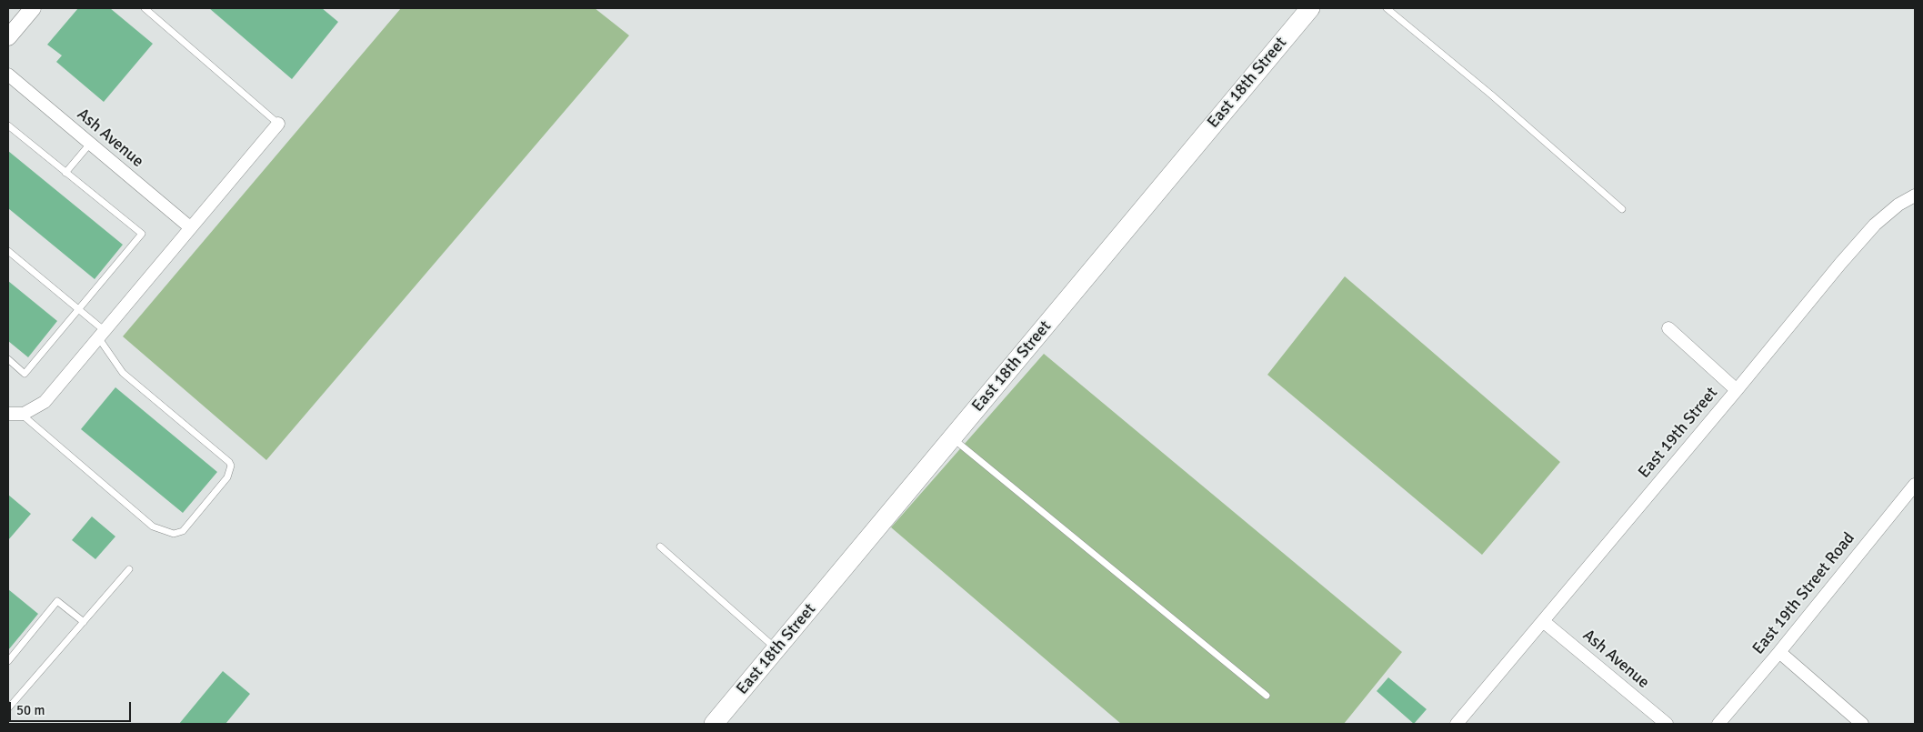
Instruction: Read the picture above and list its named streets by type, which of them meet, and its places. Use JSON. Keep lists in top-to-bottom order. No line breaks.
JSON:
{"streets":{"main road":["East 18th Street"],"street":["Ash Avenue","East 19th Street","East 19th Street Road"]},"crossings":[["Ash Avenue","East 19th Street"]],"scale_bar":"50 m"}
